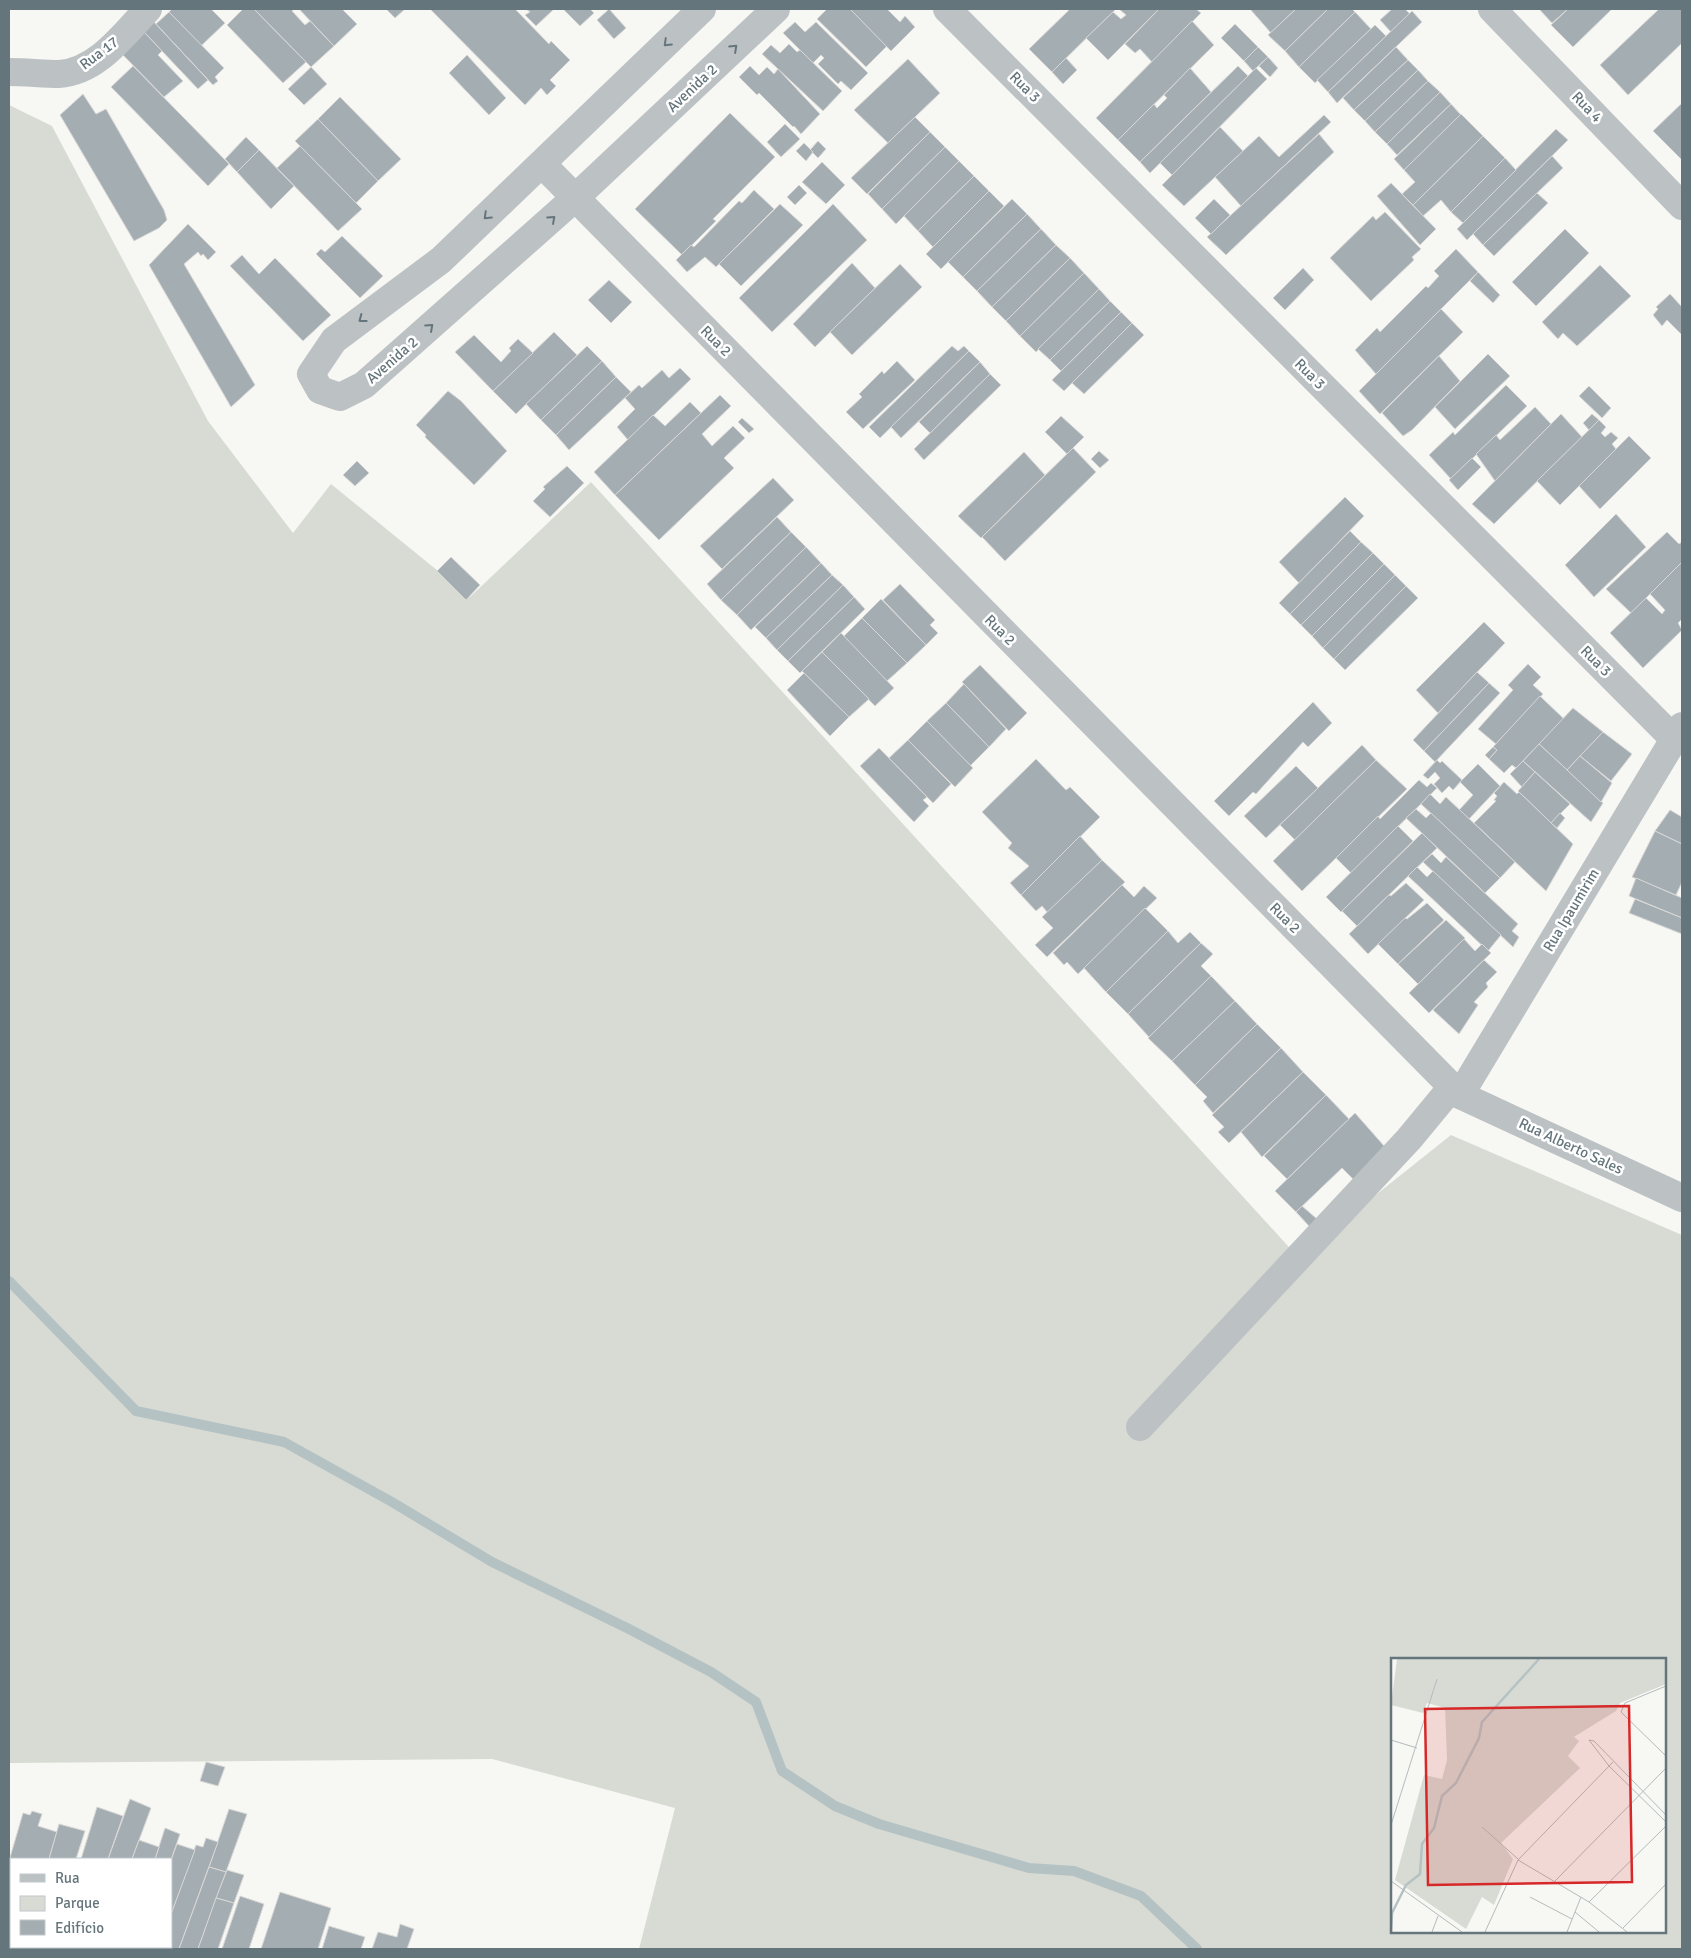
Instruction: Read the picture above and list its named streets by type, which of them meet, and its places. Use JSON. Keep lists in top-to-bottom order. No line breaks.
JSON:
{"streets":{"street":["Rua 17","Rua 3","Avenida 2","Rua 4","Rua 2","Rua Ipaumirim","Rua Alberto Sales"]},"crossings":[["Rua 3","Rua Ipaumirim"],["Avenida 2","Rua 2"],["Rua 2","Rua Ipaumirim"],["Rua 2","Rua Alberto Sales"],["Rua Ipaumirim","Rua Alberto Sales"]],"legend":["Rua","Parque","Edifício"]}
